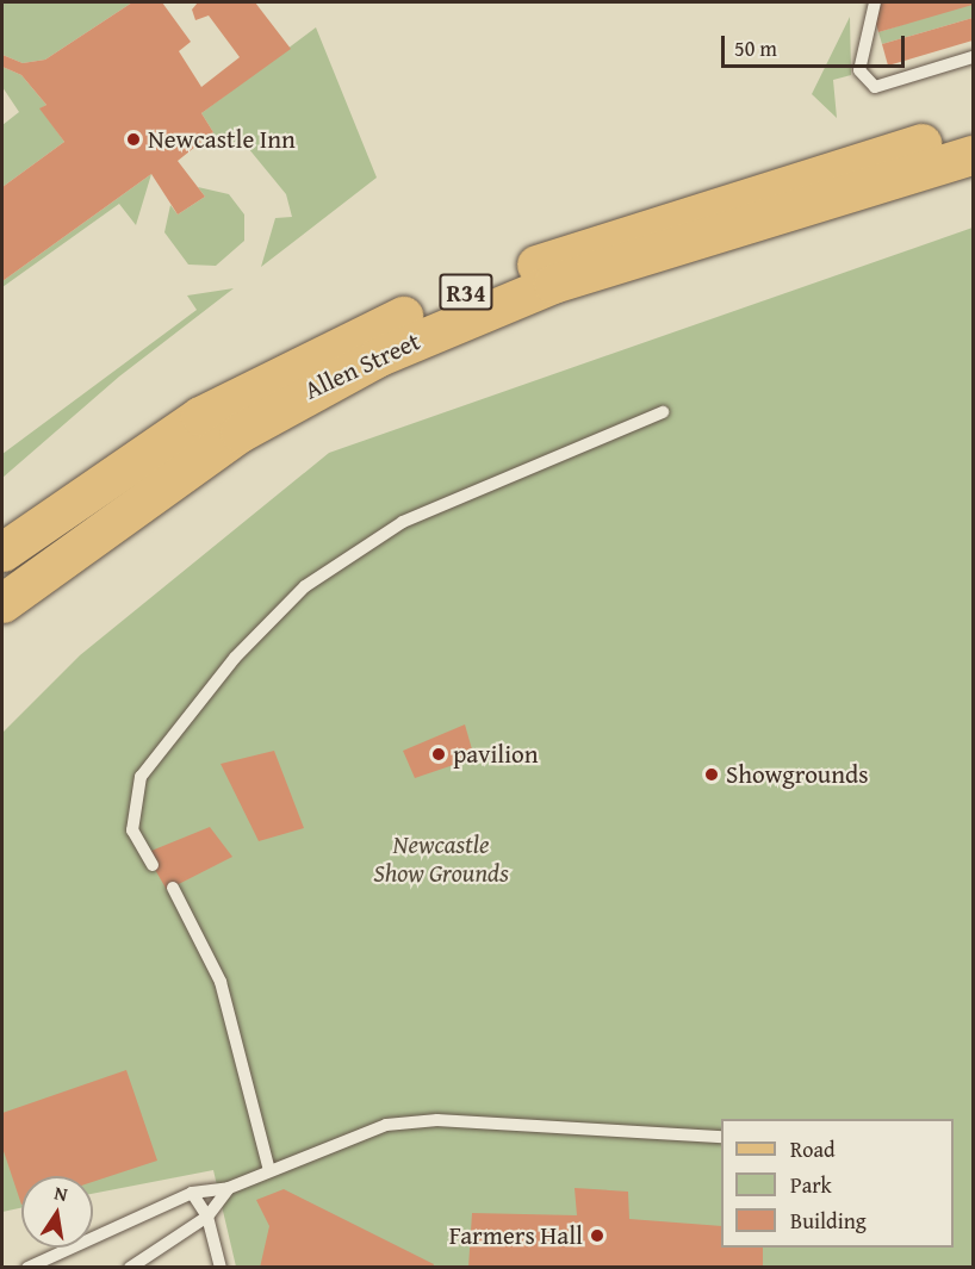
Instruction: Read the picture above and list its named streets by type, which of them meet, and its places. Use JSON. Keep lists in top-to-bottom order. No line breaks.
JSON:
{"streets":{"main road":["R34","Allen Street"]},"parks":["Newcastle Show Grounds"],"places":["Newcastle Inn","pavilion","Showgrounds","Farmers Hall"],"legend":["Road","Park","Building"],"scale_bar":"50 m","north":"top"}
